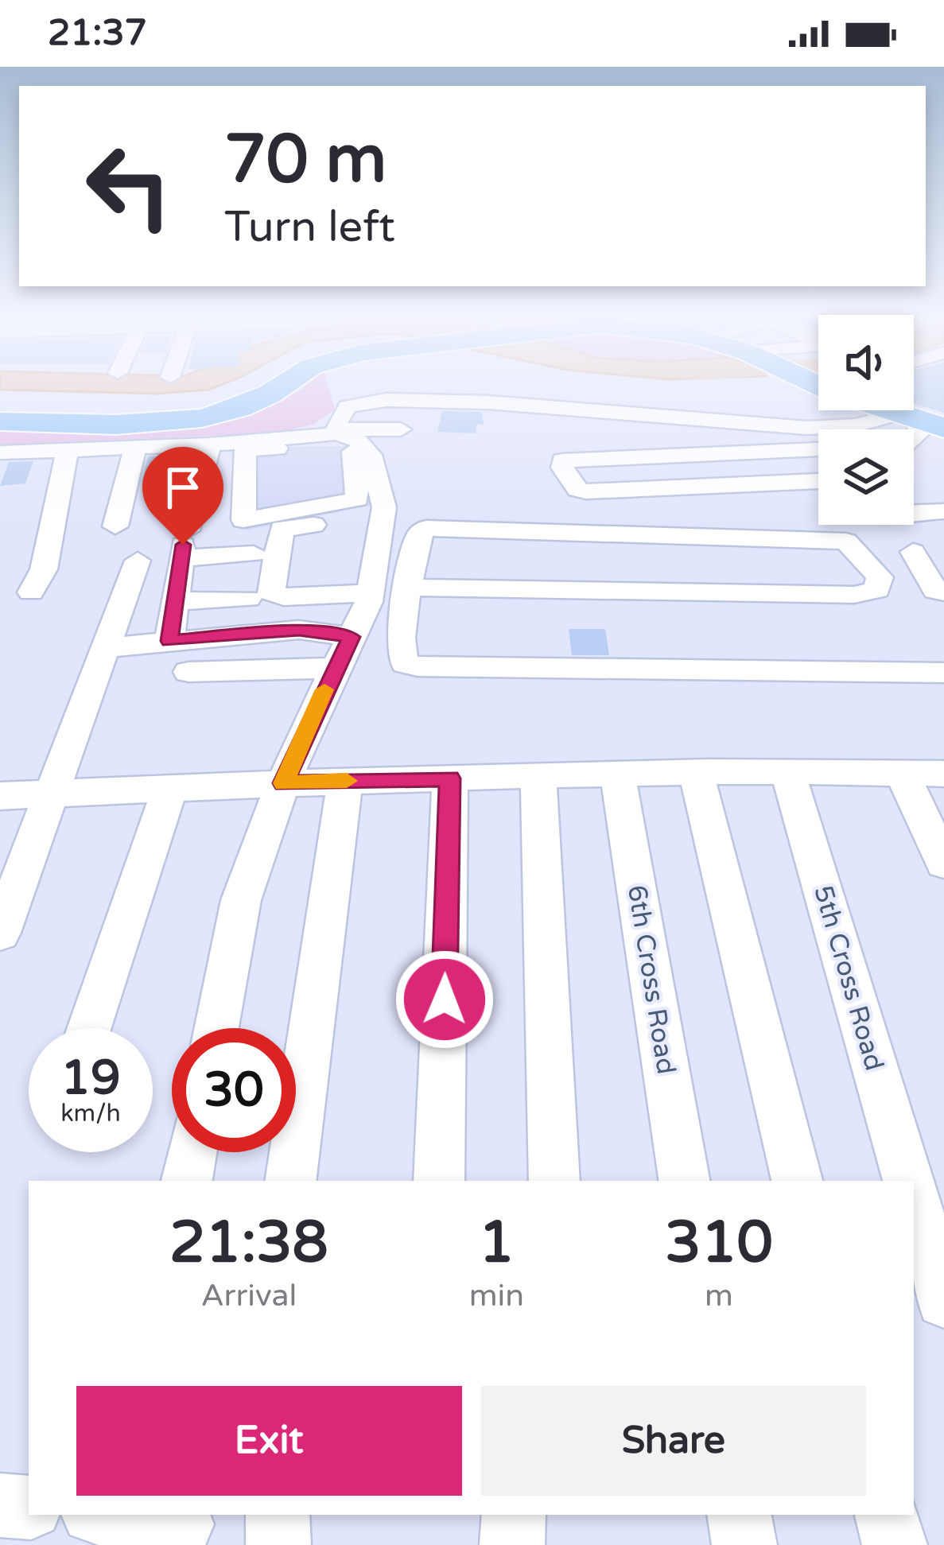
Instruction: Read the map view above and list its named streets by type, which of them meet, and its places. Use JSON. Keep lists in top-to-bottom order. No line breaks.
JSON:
{"streets":{"street":["5th Cross Road","6th Cross Road"]},"page":{"status":"21:37","turn":["70 m","Turn left"],"speed":"19 km/h","limit":"30","eta":["21:38","Arrival","1","min","310","m"],"buttons":["Exit","Share"]}}
